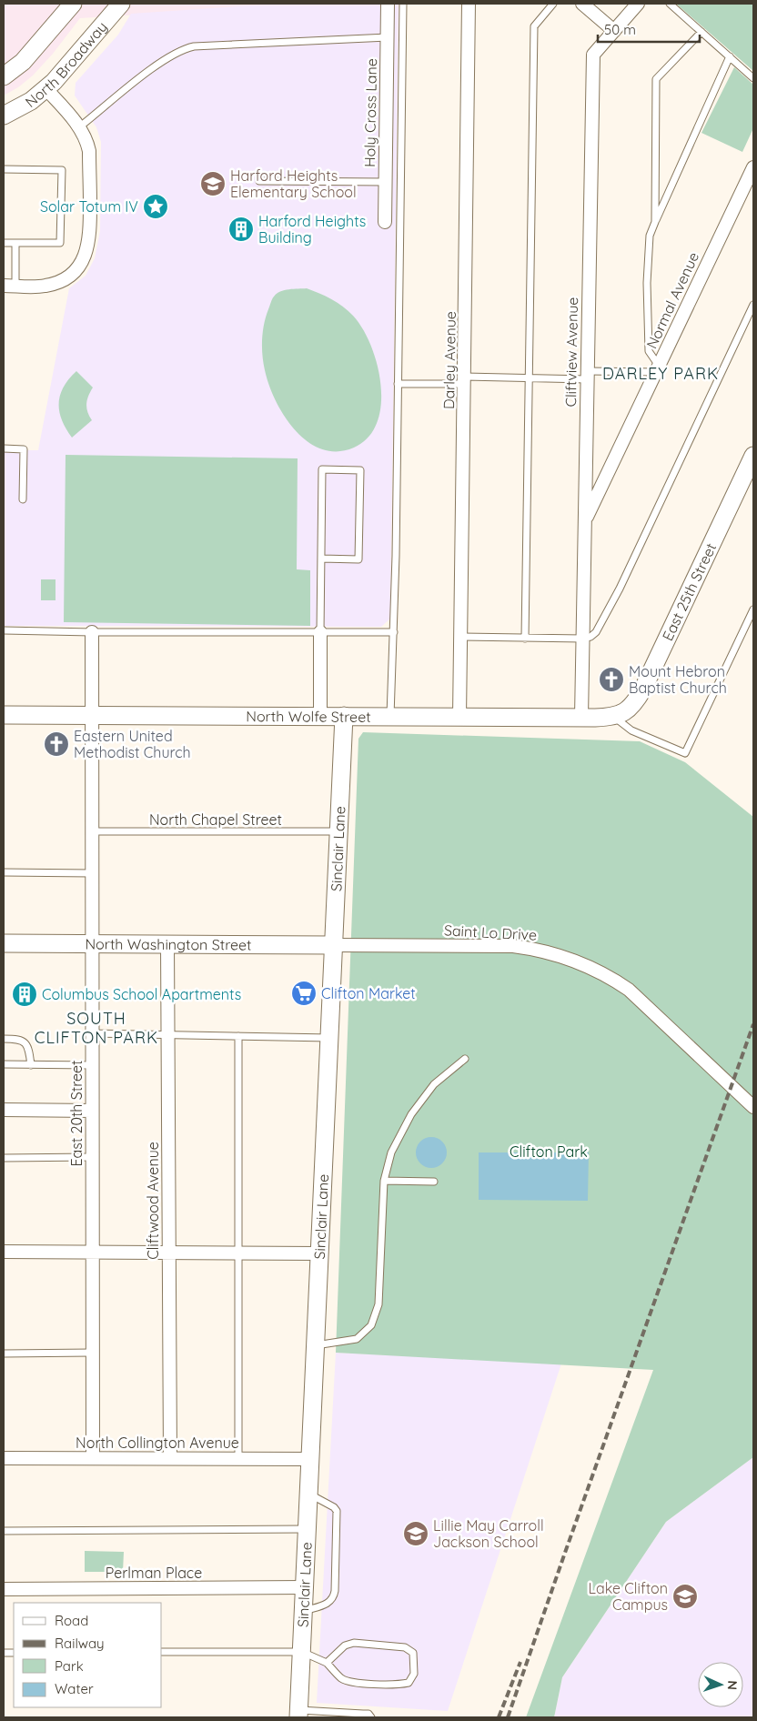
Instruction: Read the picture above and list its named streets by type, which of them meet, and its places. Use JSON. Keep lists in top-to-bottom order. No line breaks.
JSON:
{"streets":{"main road":["North Broadway","East 25th Street","North Wolfe Street","Sinclair Lane","North Washington Street"],"street":["Holy Cross Lane","Normal Avenue","Cliftview Avenue","Darley Avenue","Saint Lo Drive","East 20th Street","Cliftwood Avenue","North Collington Avenue","Perlman Place"],"lane":["North Chapel Street"]},"crossings":[["Normal Avenue","Cliftview Avenue"],["Cliftview Avenue","North Wolfe Street"],["Darley Avenue","North Wolfe Street"],["East 25th Street","North Wolfe Street"],["North Wolfe Street","Sinclair Lane"],["North Wolfe Street","East 20th Street"],["North Chapel Street","Sinclair Lane"],["North Chapel Street","East 20th Street"],["Sinclair Lane","Saint Lo Drive"],["Sinclair Lane","North Washington Street"],["Sinclair Lane","North Collington Avenue"],["Sinclair Lane","Perlman Place"],["Saint Lo Drive","North Washington Street"],["North Washington Street","East 20th Street"],["North Washington Street","Cliftwood Avenue"],["East 20th Street","North Collington Avenue"],["Cliftwood Avenue","North Collington Avenue"]],"districts":["DARLEY PARK","SOUTH CLIFTON PARK"],"parks":["Clifton Park"],"places":{"school or university":["Harford Heights Elementary School","Lillie May Carroll Jackson School","Lake Clifton Campus"],"place":["Solar Totum IV"],"building":["Harford Heights Building","Columbus School Apartments"],"church":["Mount Hebron Baptist Church","Eastern United Methodist Church"],"supermarket":["Clifton Market"]},"legend":["Road","Railway","Park","Water"],"scale_bar":"50 m","north":"right"}
